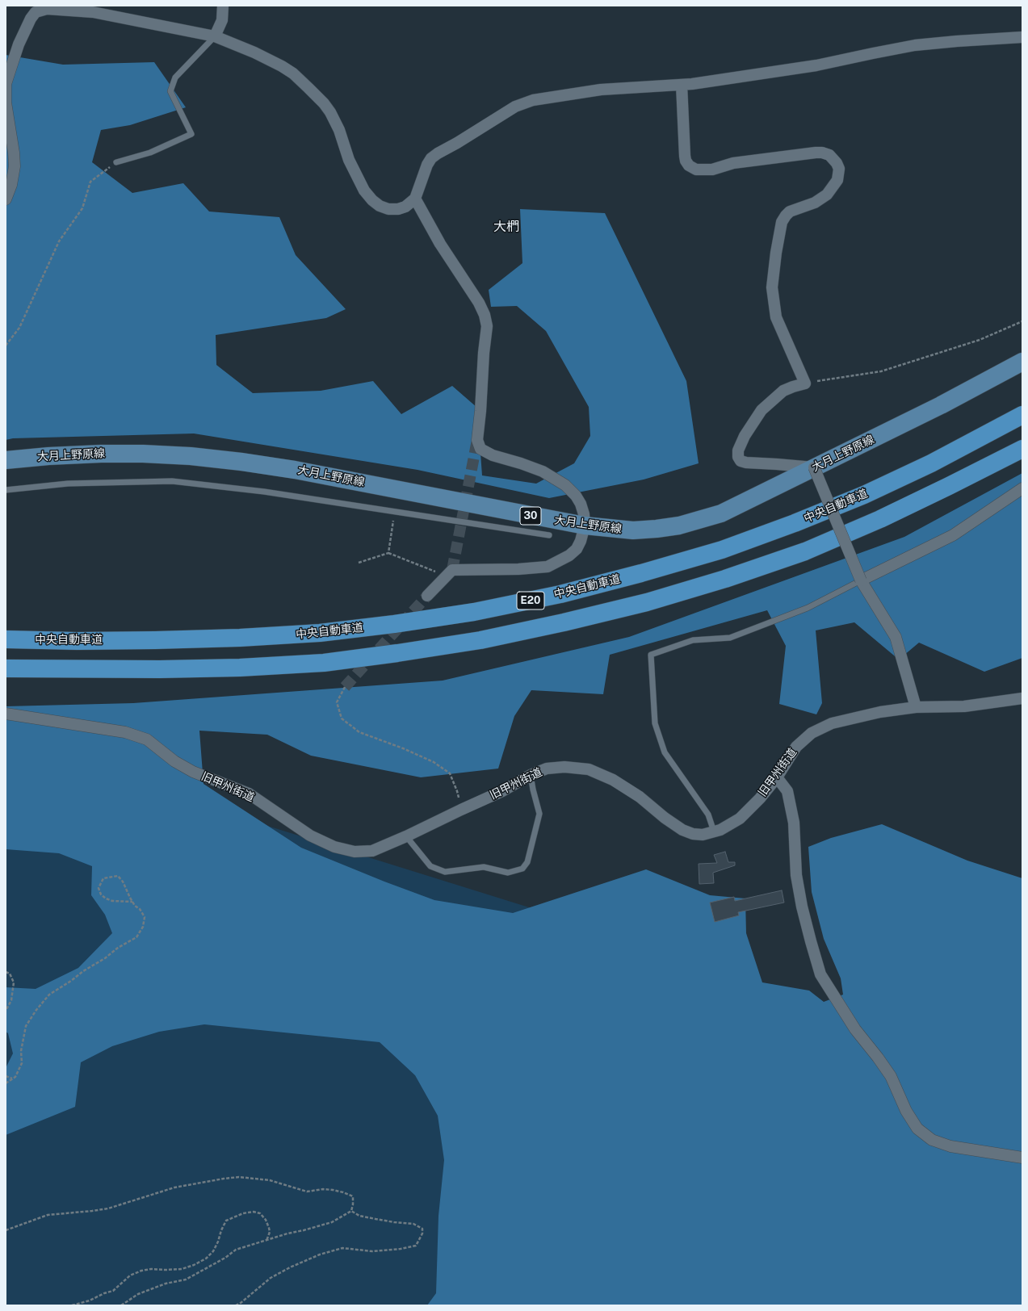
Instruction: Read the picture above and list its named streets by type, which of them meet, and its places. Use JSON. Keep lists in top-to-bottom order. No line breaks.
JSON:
{"streets":{"highway":["中央自動車道","E20"],"main road":["大月上野原線","30"],"street":["旧甲州街道"]},"districts":["大椚"]}
